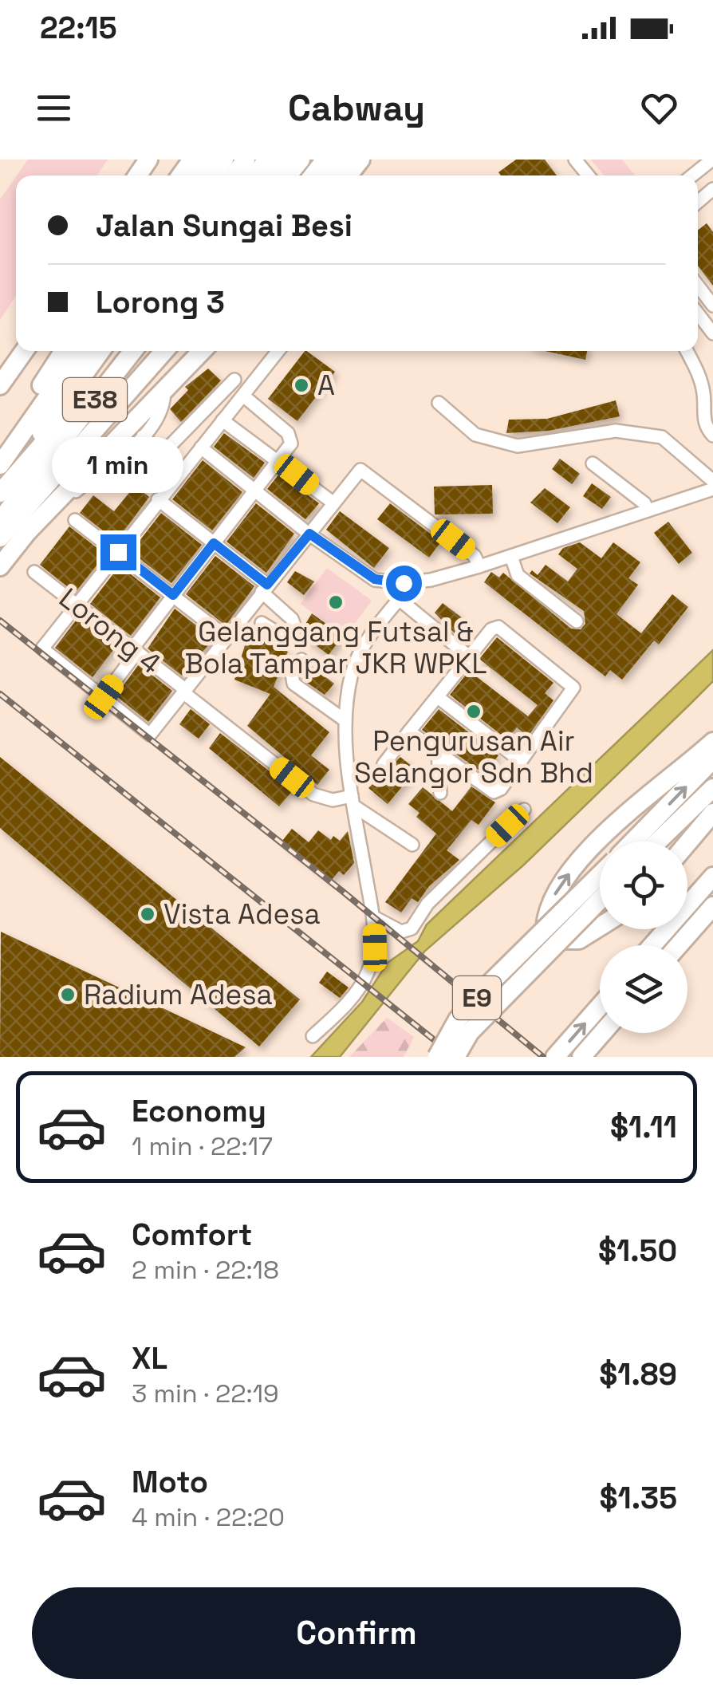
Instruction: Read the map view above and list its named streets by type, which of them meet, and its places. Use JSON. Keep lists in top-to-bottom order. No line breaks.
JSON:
{"streets":{"highway":["E38","E9"],"street":["Lorong 4"]},"places":["A","Gelanggang Futsal & Bola Tampar JKR WPKL","Pengurusan Air Selangor Sdn Bhd","Vista Adesa","Radium Adesa"],"page":{"status":"22:15","header":"Cabway","banner":["Jalan Sungai Besi","Lorong 3"],"bubble":"1 min","list":[{"name":"Economy","note":"1 min · 22:17","value":"$1.11"},{"name":"Comfort","note":"2 min · 22:18","value":"$1.50"},{"name":"XL","note":"3 min · 22:19","value":"$1.89"},{"name":"Moto","note":"4 min · 22:20","value":"$1.35"}],"buttons":"Confirm"}}
